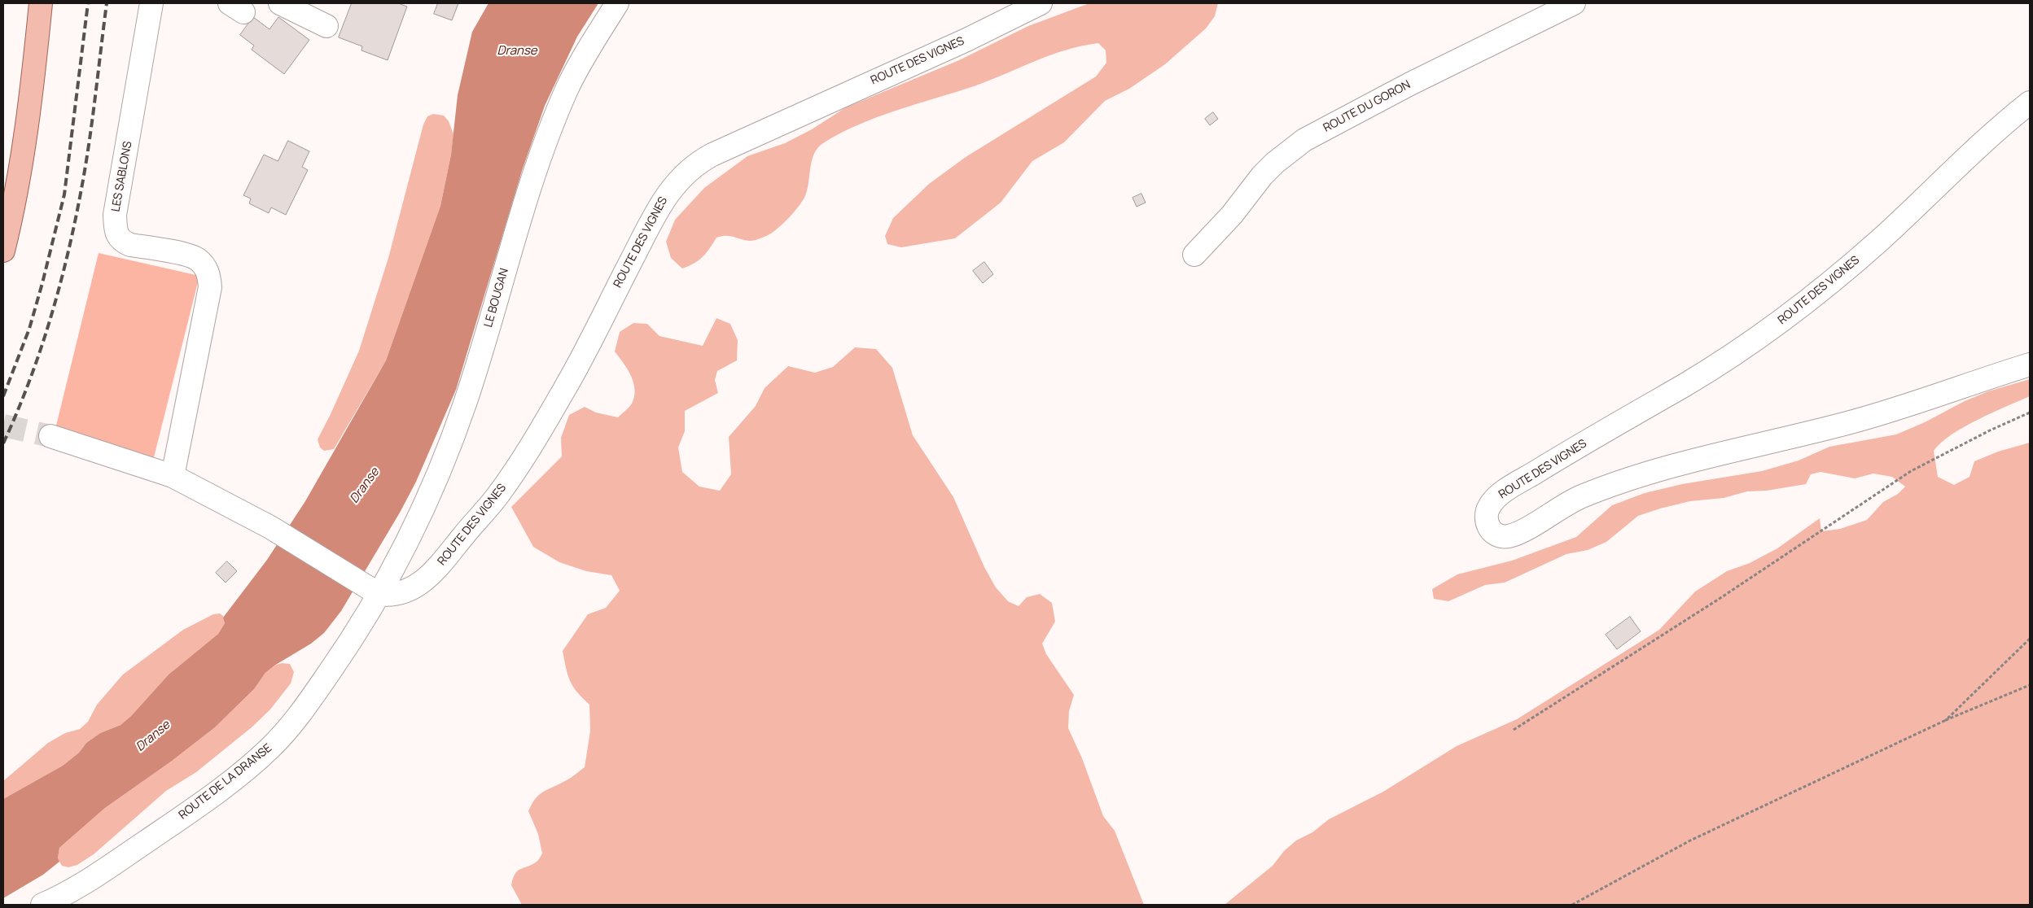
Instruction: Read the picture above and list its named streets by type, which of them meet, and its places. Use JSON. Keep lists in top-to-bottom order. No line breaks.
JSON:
{"streets":{"street":["ROUTE DES VIGNES","ROUTE DU GORON","LES SABLONS","LE BOUGAN","ROUTE DE LA DRANSE"]},"crossings":[["ROUTE DES VIGNES","LE BOUGAN"],["ROUTE DES VIGNES","ROUTE DE LA DRANSE"],["LE BOUGAN","ROUTE DE LA DRANSE"]],"water":["Dranse"]}
